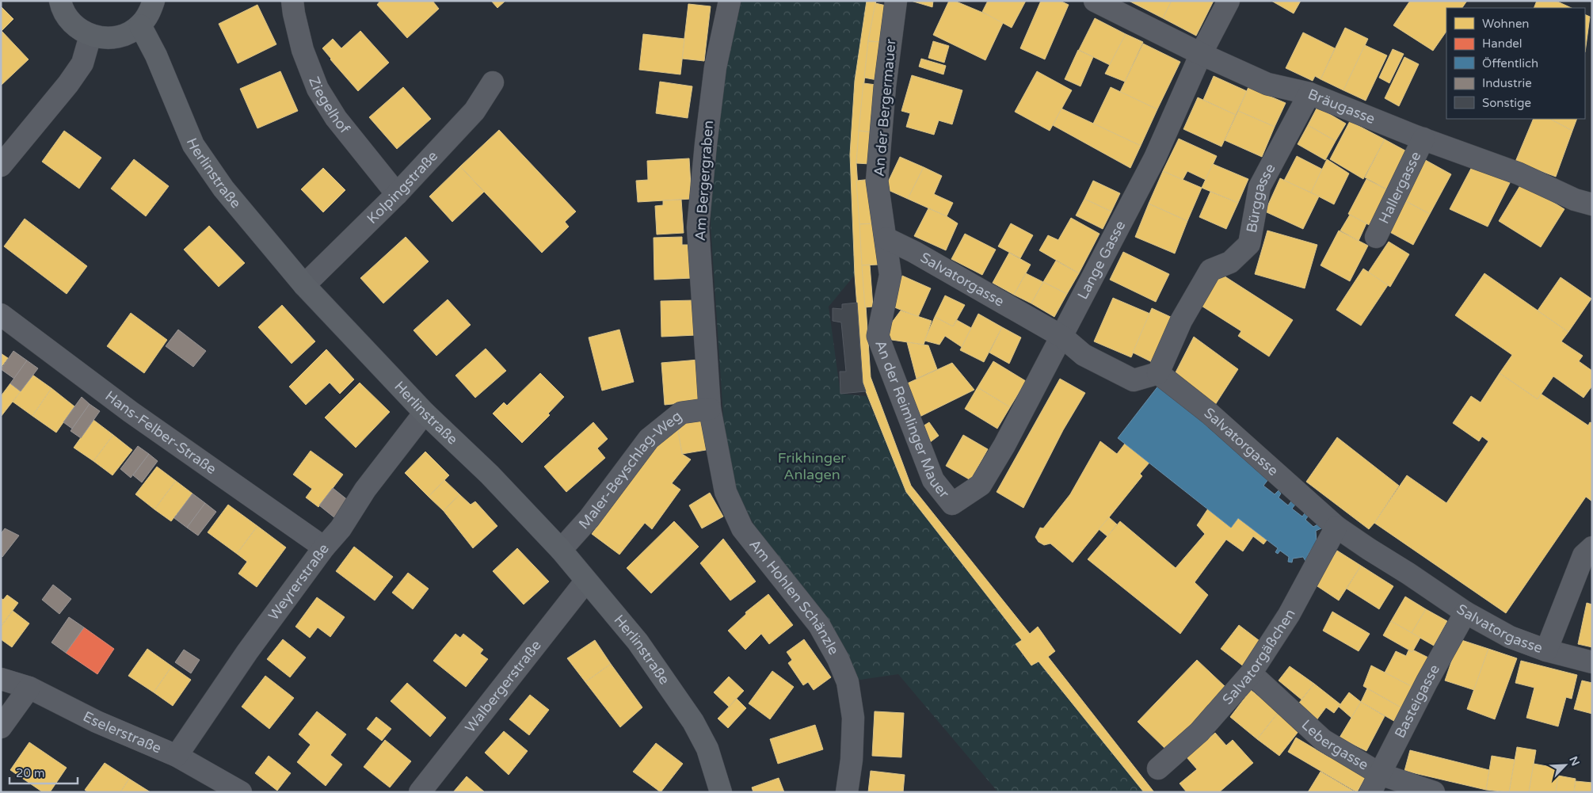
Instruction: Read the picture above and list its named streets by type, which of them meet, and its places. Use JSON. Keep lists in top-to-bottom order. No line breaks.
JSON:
{"streets":{"main road":["Herlinstraße"],"street":["Ziegelhof","Bräugasse","An der Bergermauer","Am Bergergraben","Kolpingstraße","Hallergasse","Bürggasse","Lange Gasse","Salvatorgasse","An der Reimlinger Mauer","Hans-Felber-Straße","Maler-Beyschlag-Weg","Weyrerstraße","Am Hohlen Schänzle","Salvatorgäßchen","Walbergerstraße","Basteigasse","Eselerstraße","Lebergasse"]},"crossings":[["Ziegelhof","Kolpingstraße"],["Bräugasse","Hallergasse"],["Bräugasse","Bürggasse"],["Bräugasse","Lange Gasse"],["An der Bergermauer","Salvatorgasse"],["An der Bergermauer","An der Reimlinger Mauer"],["Herlinstraße","Kolpingstraße"],["Herlinstraße","Maler-Beyschlag-Weg"],["Herlinstraße","Weyrerstraße"],["Herlinstraße","Walbergerstraße"],["Am Bergergraben","Maler-Beyschlag-Weg"],["Am Bergergraben","Am Hohlen Schänzle"],["Bürggasse","Salvatorgasse"],["Lange Gasse","Salvatorgasse"],["Lange Gasse","An der Reimlinger Mauer"],["Salvatorgasse","An der Reimlinger Mauer"],["Salvatorgasse","Salvatorgäßchen"],["Salvatorgasse","Basteigasse"],["Hans-Felber-Straße","Weyrerstraße"],["Maler-Beyschlag-Weg","Am Hohlen Schänzle"],["Weyrerstraße","Eselerstraße"],["Salvatorgäßchen","Lebergasse"],["Basteigasse","Lebergasse"]],"parks":["Frikhinger Anlagen"],"legend":["Wohnen","Handel","Öffentlich","Industrie","Sonstige"],"scale_bar":"20 m","north":"top right"}
